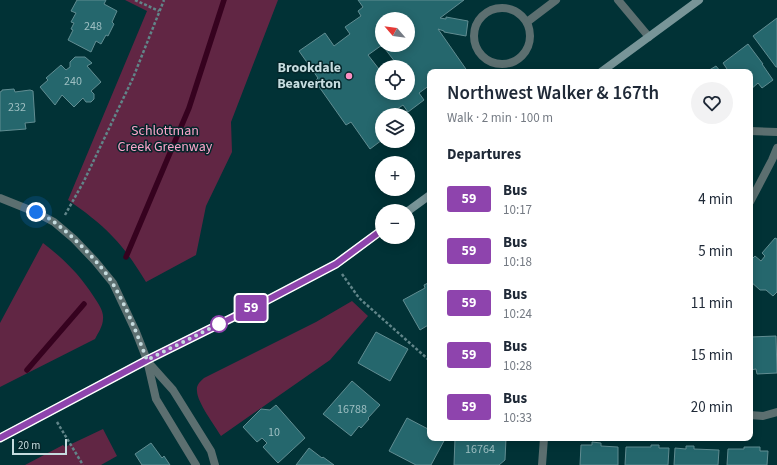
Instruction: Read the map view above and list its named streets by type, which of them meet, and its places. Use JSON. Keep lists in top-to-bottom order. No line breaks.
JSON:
{"parks":["Schlottman Creek Greenway"],"places":["Brookdale Beaverton"],"lines":["bus line 59"],"house_numbers":["248","240","232","16788","10","16764"],"scale_bar":"20 m","north":"top left","page":{"on_map":"59","map_buttons":["+","−"],"heading":[["Northwest Walker & 167th","Walk · 2 min · 100 m"],"Departures"],"list":[{"mark":"59","name":"Bus","note":"10:17","value":"4 min"},{"mark":"59","name":"Bus","note":"10:18","value":"5 min"},{"mark":"59","name":"Bus","note":"10:24","value":"11 min"},{"mark":"59","name":"Bus","note":"10:28","value":"15 min"},{"mark":"59","name":"Bus","note":"10:33","value":"20 min"}],"scale":"20 m"}}
